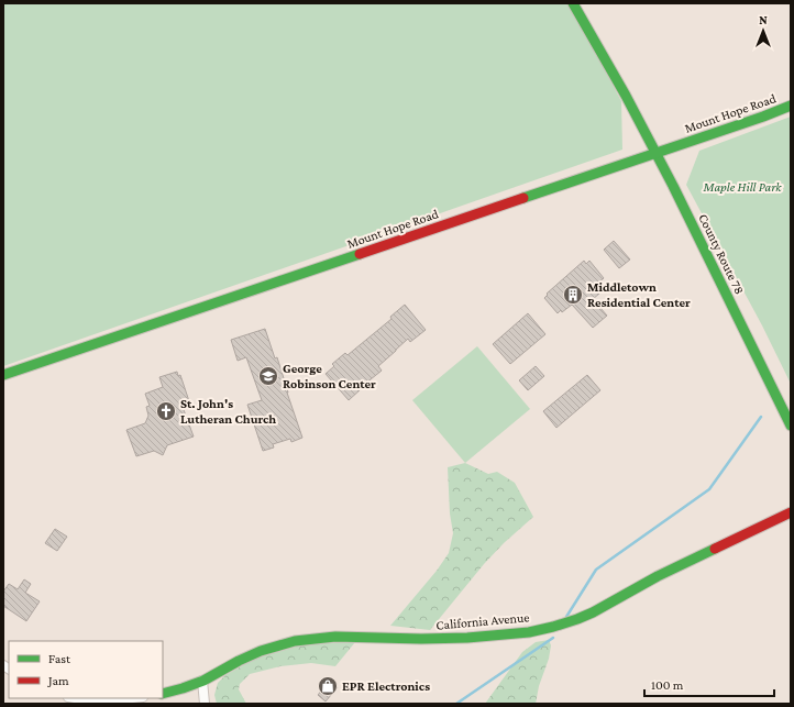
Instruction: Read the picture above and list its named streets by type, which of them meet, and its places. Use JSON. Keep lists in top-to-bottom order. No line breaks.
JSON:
{"streets":{"street":["Mount Hope Road","County Route 78","California Avenue"]},"crossings":[["Mount Hope Road","County Route 78"]],"parks":["Maple Hill Park"],"places":{"building":["Middletown Residential Center"],"school or university":["George Robinson Center"],"church":["St. John's Lutheran Church"],"shop":["EPR Electronics"]},"legend":["Fast","Jam"],"scale_bar":"100 m","north":"top"}
